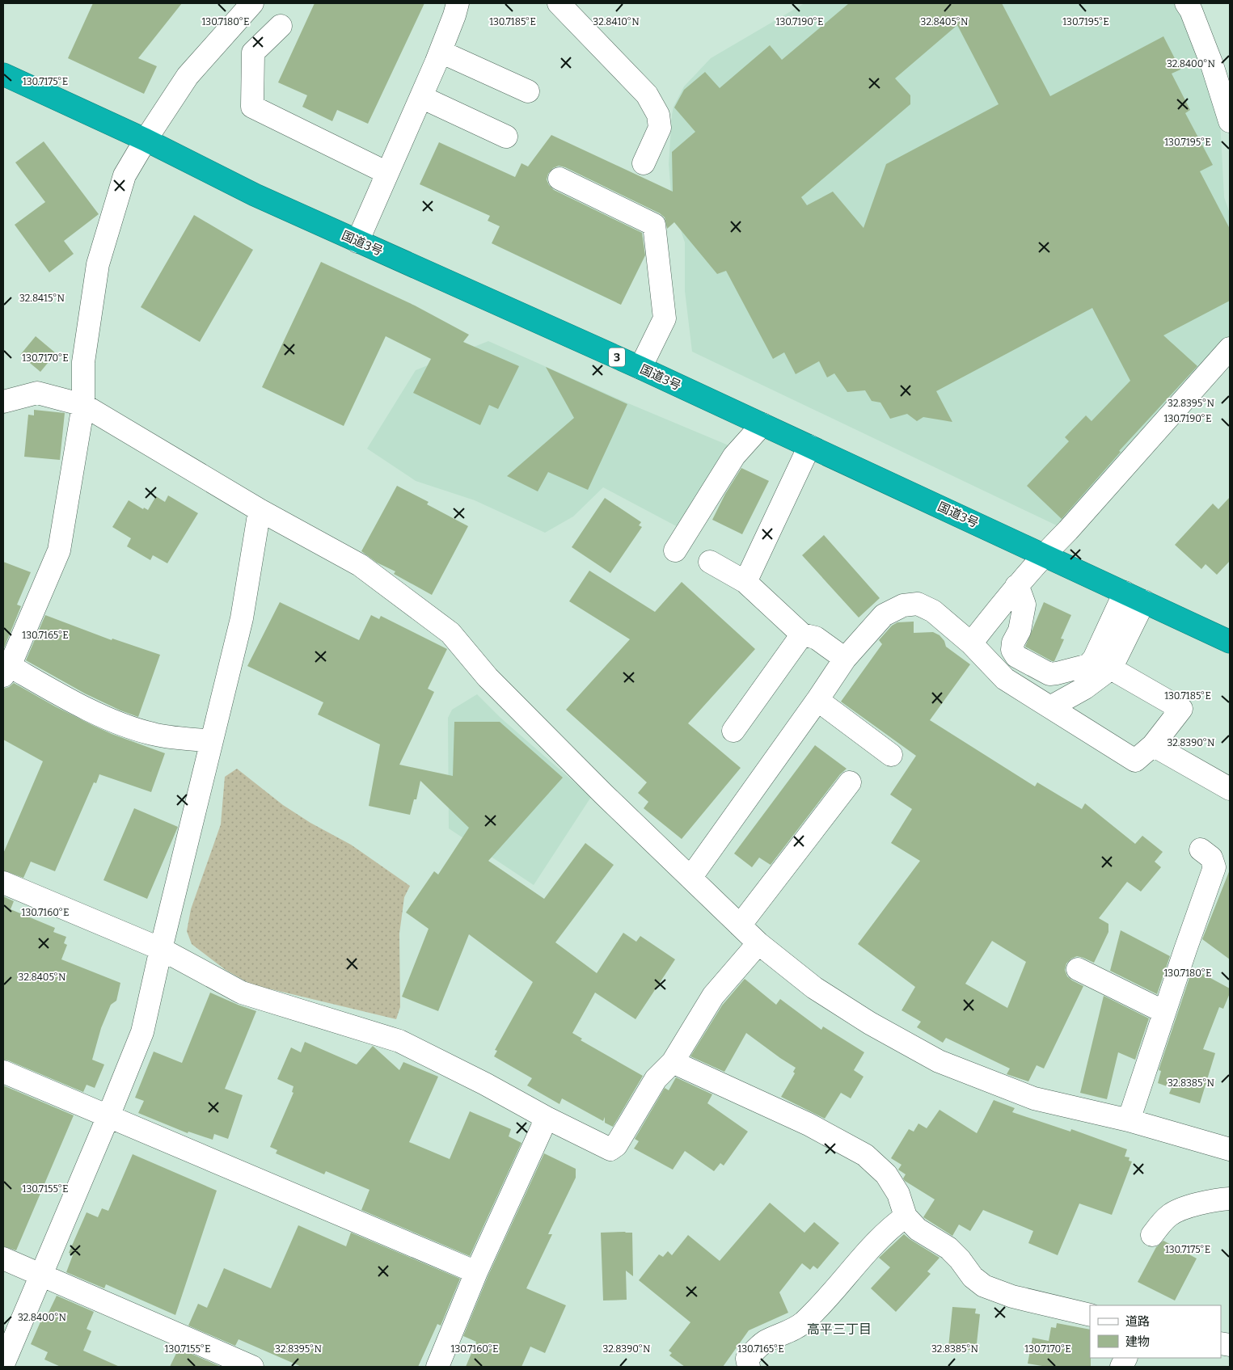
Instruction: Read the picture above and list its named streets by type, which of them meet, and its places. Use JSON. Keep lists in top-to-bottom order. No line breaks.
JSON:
{"streets":{"highway":["国道3号","3"]},"districts":["高平三丁目"],"legend":["道路","建物"],"coordinates":["130.7180°E","130.7185°E","130.7190°E","130.7195°E","32.8410°N","32.8405°N","32.8400°N","130.7175°E","32.8415°N","130.7170°E","32.8395°N","130.7165°E","32.8390°N","130.7160°E","32.8385°N","130.7155°E"]}
